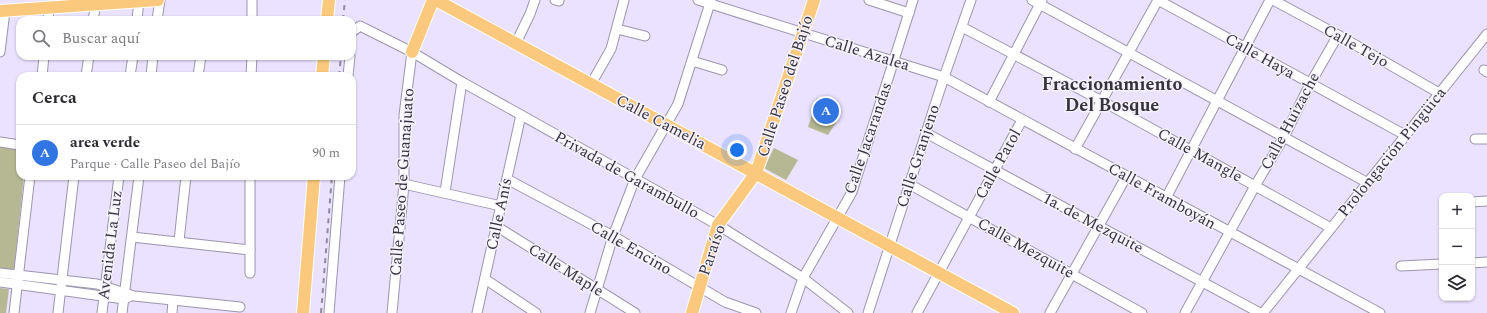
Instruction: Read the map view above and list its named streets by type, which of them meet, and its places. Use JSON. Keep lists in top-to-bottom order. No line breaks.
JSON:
{"streets":{"main road":["Calle Paseo del Bajío","Calle Camelia","Paraíso"],"street":["Calle Tejo","Calle Azalea","Calle Haya","Calle Huizache","Calle Jacarandas","Prolongación Pingüica","Calle Mangle","Calle Granjeno","Calle Patol","Privada de Garambullo","Calle Paseo de Guanajuato","Calle Framboyán","Calle Anís","1a. de Mezquite","Avenida La Luz","Calle Encino","Calle Mezquite","Calle Maple"]},"crossings":[["Calle Tejo","Calle Huizache"],["Calle Tejo","Prolongación Pingüica"],["Calle Azalea","Calle Paseo del Bajío"],["Calle Azalea","Calle Jacarandas"],["Calle Azalea","Calle Granjeno"],["Calle Azalea","Calle Framboyán"],["Calle Haya","Calle Huizache"],["Calle Haya","Prolongación Pingüica"],["Calle Paseo del Bajío","Calle Camelia"],["Calle Paseo del Bajío","Paraíso"],["Calle Huizache","Calle Mangle"],["Calle Huizache","Calle Framboyán"],["Calle Huizache","1a. de Mezquite"],["Calle Camelia","Calle Jacarandas"],["Calle Camelia","Calle Granjeno"],["Calle Camelia","Calle Patol"],["Calle Camelia","Paraíso"],["Calle Jacarandas","Privada de Garambullo"],["Prolongación Pingüica","Calle Mangle"],["Prolongación Pingüica","Calle Framboyán"],["Calle Mangle","Calle Granjeno"],["Calle Granjeno","Calle Framboyán"],["Calle Granjeno","1a. de Mezquite"],["Calle Granjeno","Calle Mezquite"],["Calle Patol","Calle Framboyán"],["Calle Patol","1a. de Mezquite"],["Calle Patol","Calle Mezquite"],["Privada de Garambullo","Calle Paseo de Guanajuato"],["Privada de Garambullo","Calle Anís"],["Privada de Garambullo","Paraíso"],["Calle Anís","Calle Encino"],["Calle Anís","Calle Maple"],["Calle Encino","Paraíso"]],"districts":["Fraccionamiento Del Bosque"],"page":{"search":"Buscar aquí","heading":"Cerca","pins":"A","list":[{"mark":"A","name":"area verde","note":"Parque · Calle Paseo del Bajío","value":"90 m"}],"map_buttons":["+","−"]}}
